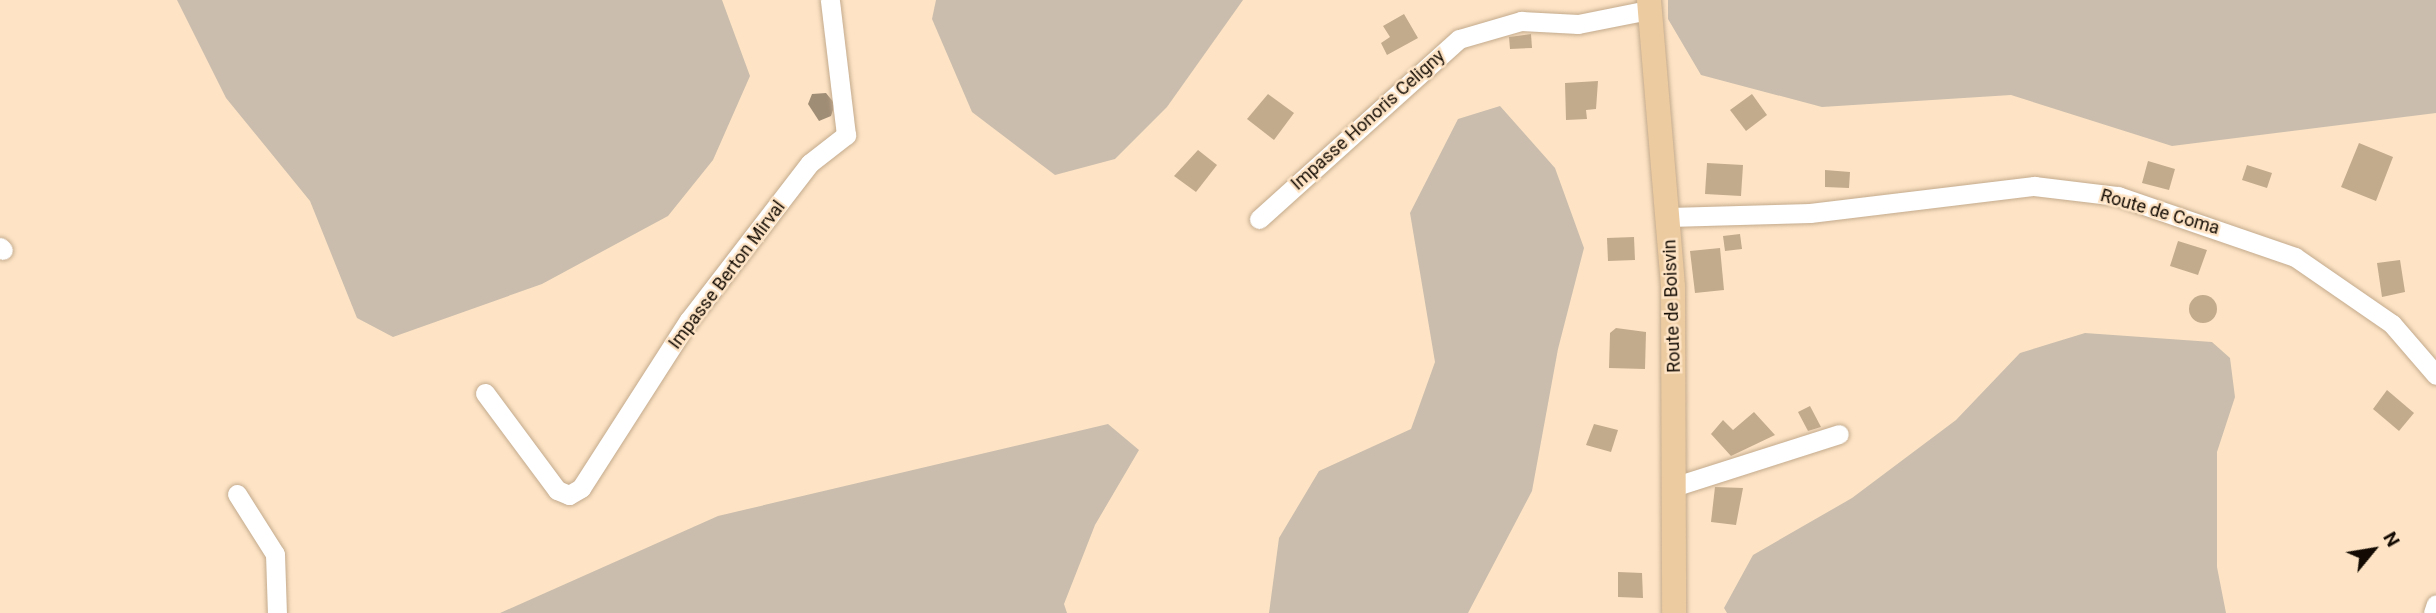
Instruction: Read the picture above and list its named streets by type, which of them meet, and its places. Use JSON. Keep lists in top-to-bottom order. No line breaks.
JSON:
{"streets":{"main road":["Route de Boisvin"],"street":["Impasse Honoris Celigny","Route de Coma","Impasse Berton Mirval"]},"crossings":[["Impasse Honoris Celigny","Route de Boisvin"],["Route de Coma","Route de Boisvin"]],"north":"top right"}
